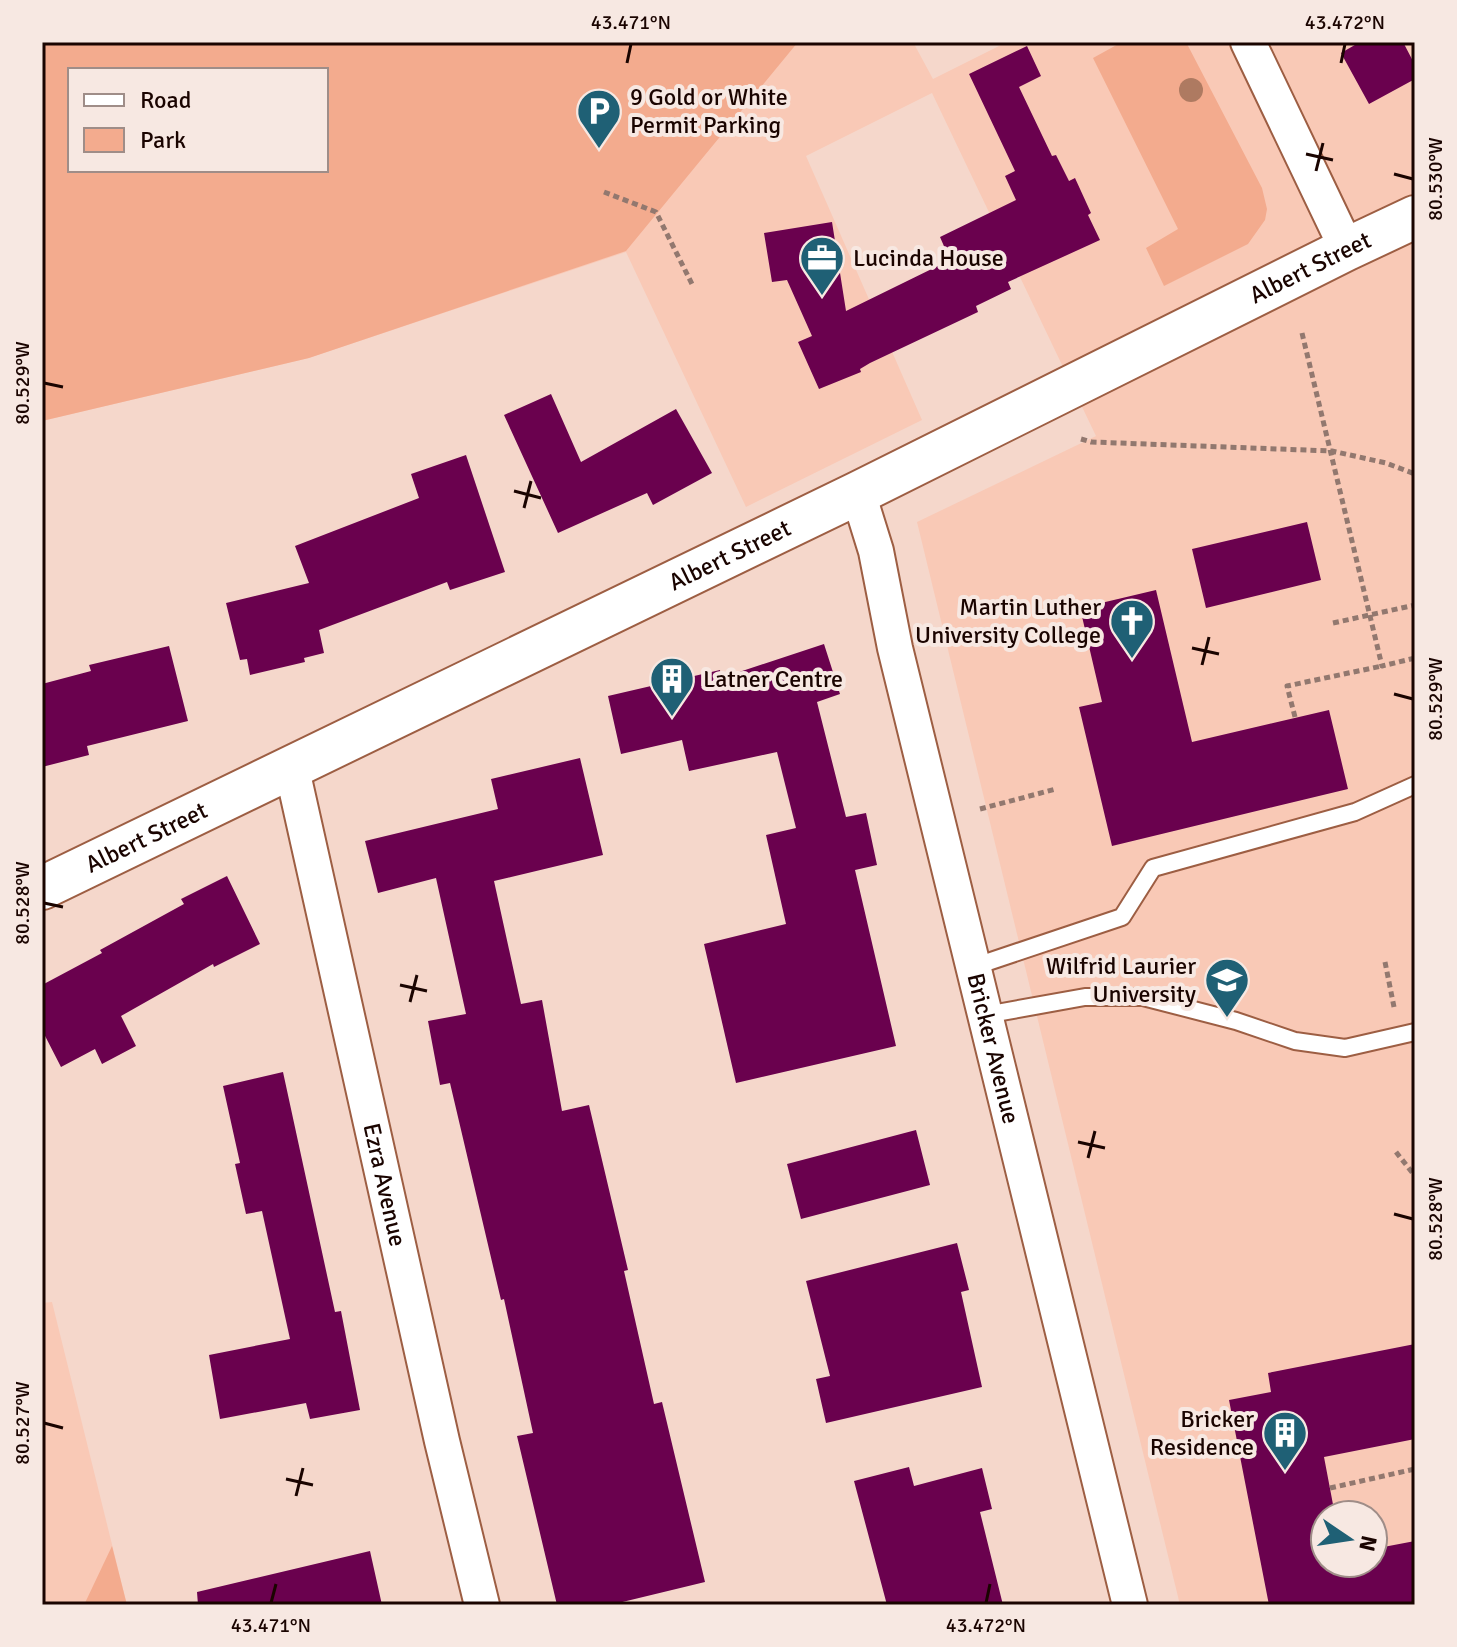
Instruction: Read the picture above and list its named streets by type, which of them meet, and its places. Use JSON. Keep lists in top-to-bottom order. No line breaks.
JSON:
{"streets":{"street":["Albert Street","Bricker Avenue","Ezra Avenue"]},"crossings":[["Albert Street","Bricker Avenue"],["Albert Street","Ezra Avenue"]],"places":{"parking":["9 Gold or White Permit Parking"],"office":["Lucinda House"],"church":["Martin Luther University College"],"building":["Latner Centre","Bricker Residence"],"school or university":["Wilfrid Laurier University"]},"legend":["Road","Park"],"north":"right","coordinates":["43.471°N","43.472°N","80.530°W","80.529°W","80.528°W","80.527°W"]}
